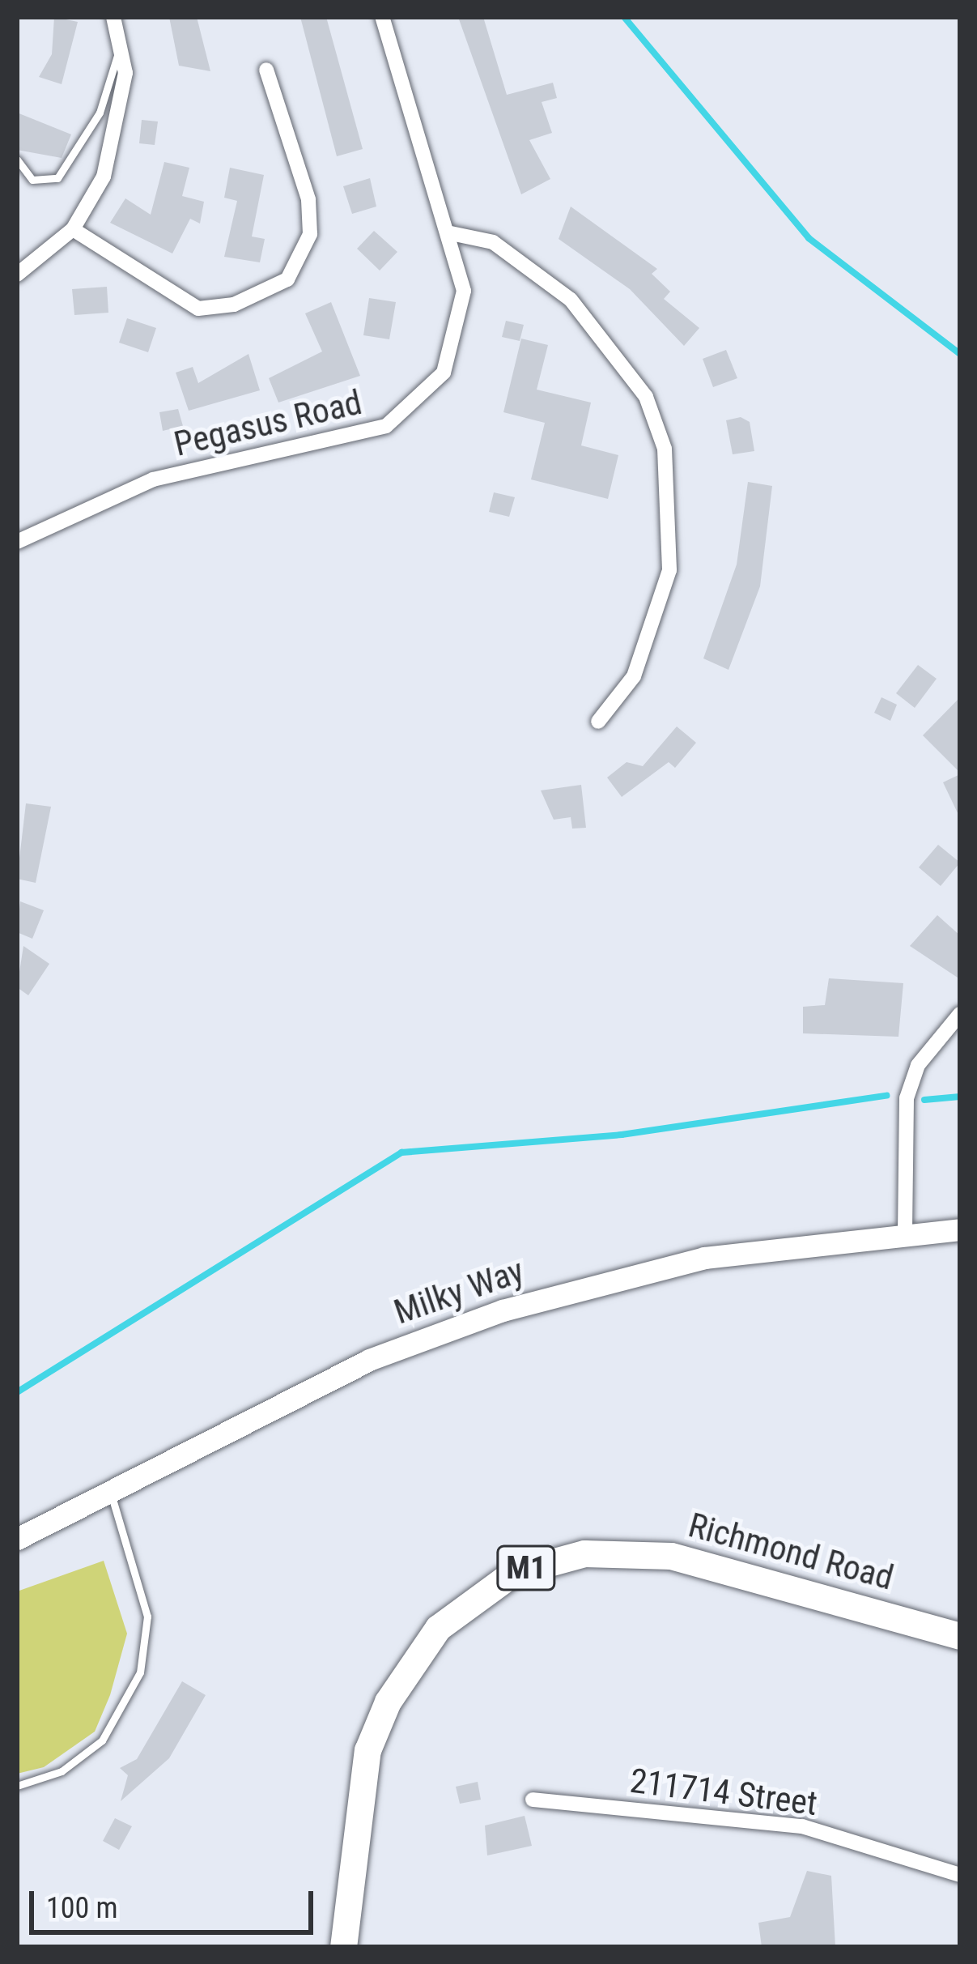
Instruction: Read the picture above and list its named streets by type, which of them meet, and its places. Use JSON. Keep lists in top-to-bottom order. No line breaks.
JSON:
{"streets":{"highway":["Richmond Road","M1"],"street":["Pegasus Road","Milky Way","211714 Street"]},"scale_bar":"100 m"}
